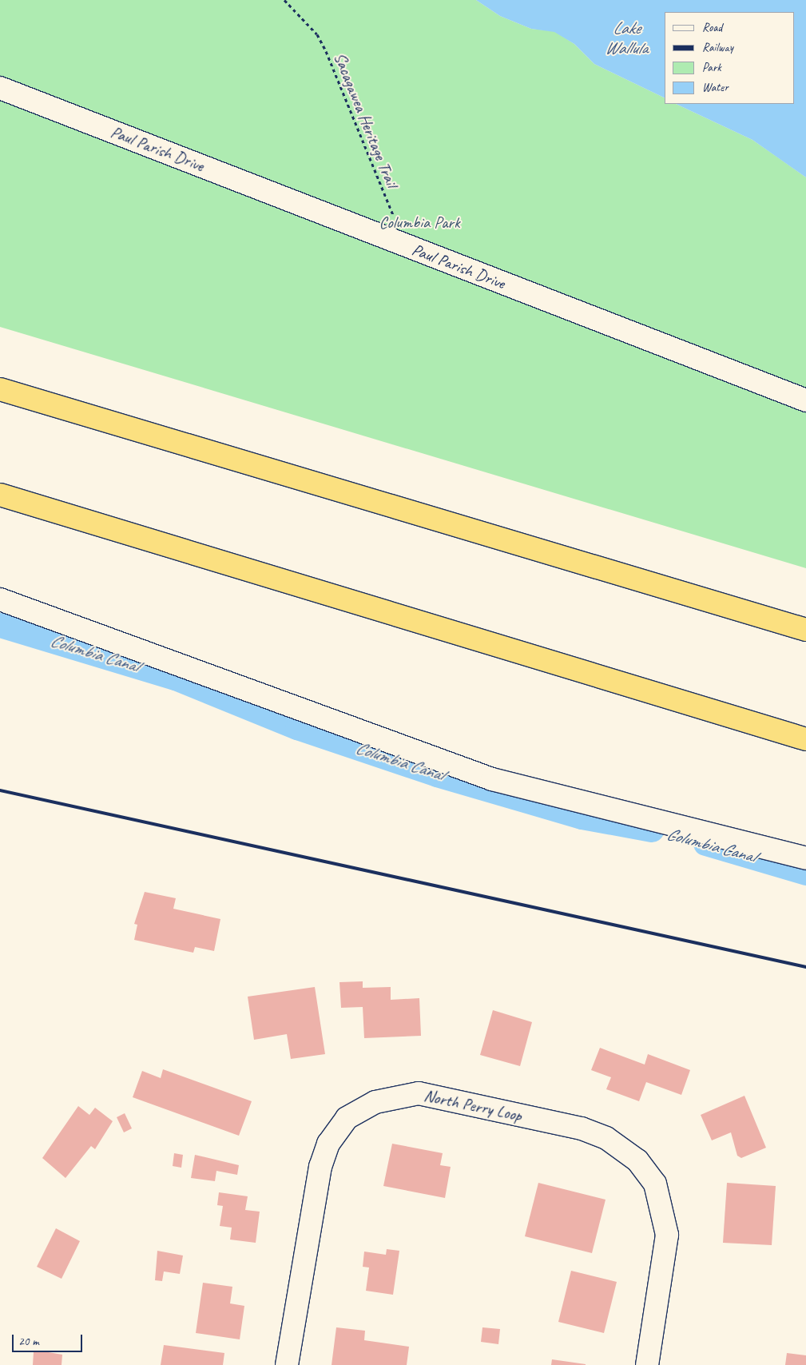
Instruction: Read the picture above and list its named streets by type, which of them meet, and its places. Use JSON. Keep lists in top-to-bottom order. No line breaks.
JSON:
{"streets":{"street":["Paul Parish Drive","North Perry Loop"],"path":["Sacagawea Heritage Trail"]},"water":["Lake Wallula","Columbia Canal"],"parks":["Columbia Park"],"legend":["Road","Railway","Park","Water"],"scale_bar":"20 m"}
